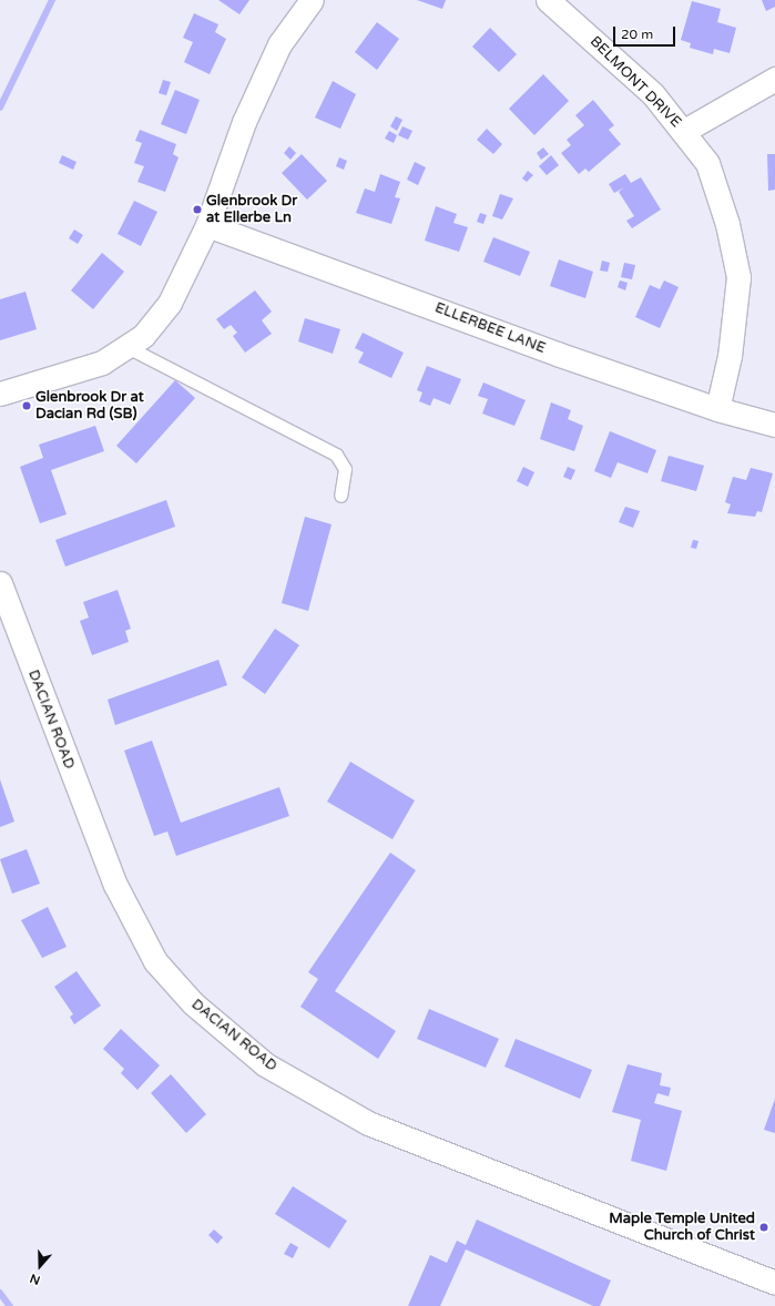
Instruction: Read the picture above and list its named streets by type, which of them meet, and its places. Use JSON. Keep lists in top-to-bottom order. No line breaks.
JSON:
{"streets":{"street":["BELMONT DRIVE","ELLERBEE LANE","DACIAN ROAD"]},"crossings":[["BELMONT DRIVE","ELLERBEE LANE"]],"places":["Glenbrook Dr at Ellerbe Ln","Glenbrook Dr at Dacian Rd (SB)","Maple Temple United Church of Christ"],"scale_bar":"20 m","north":"bottom"}
